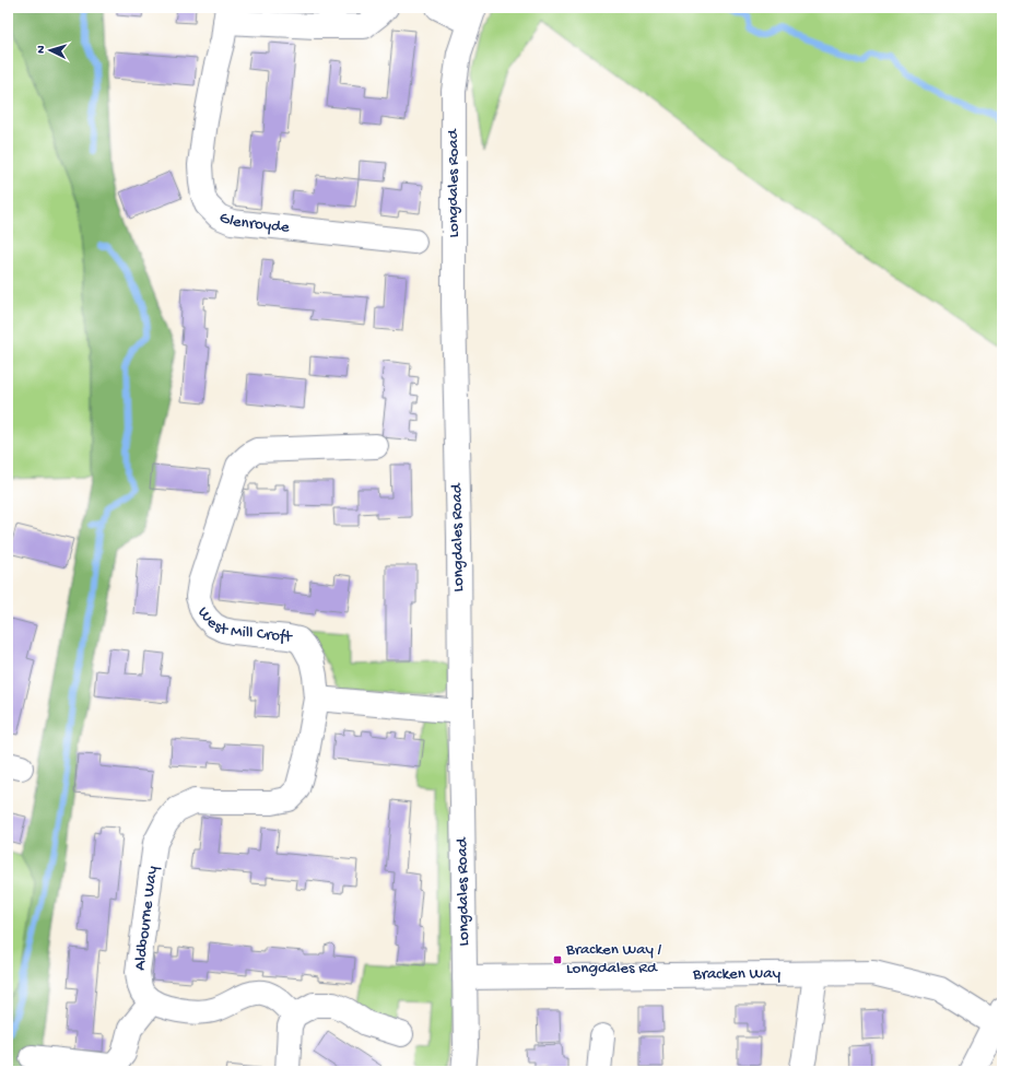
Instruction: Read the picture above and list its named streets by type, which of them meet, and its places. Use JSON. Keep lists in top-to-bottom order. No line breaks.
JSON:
{"streets":{"street":["Longdales Road","Glenroyde","West Mill Croft","Aldbourne Way","Bracken Way"]},"crossings":[["Longdales Road","Bracken Way"],["West Mill Croft","Aldbourne Way"]],"places":{"transit":["Bracken Way / Longdales Rd"]},"north":"left"}
